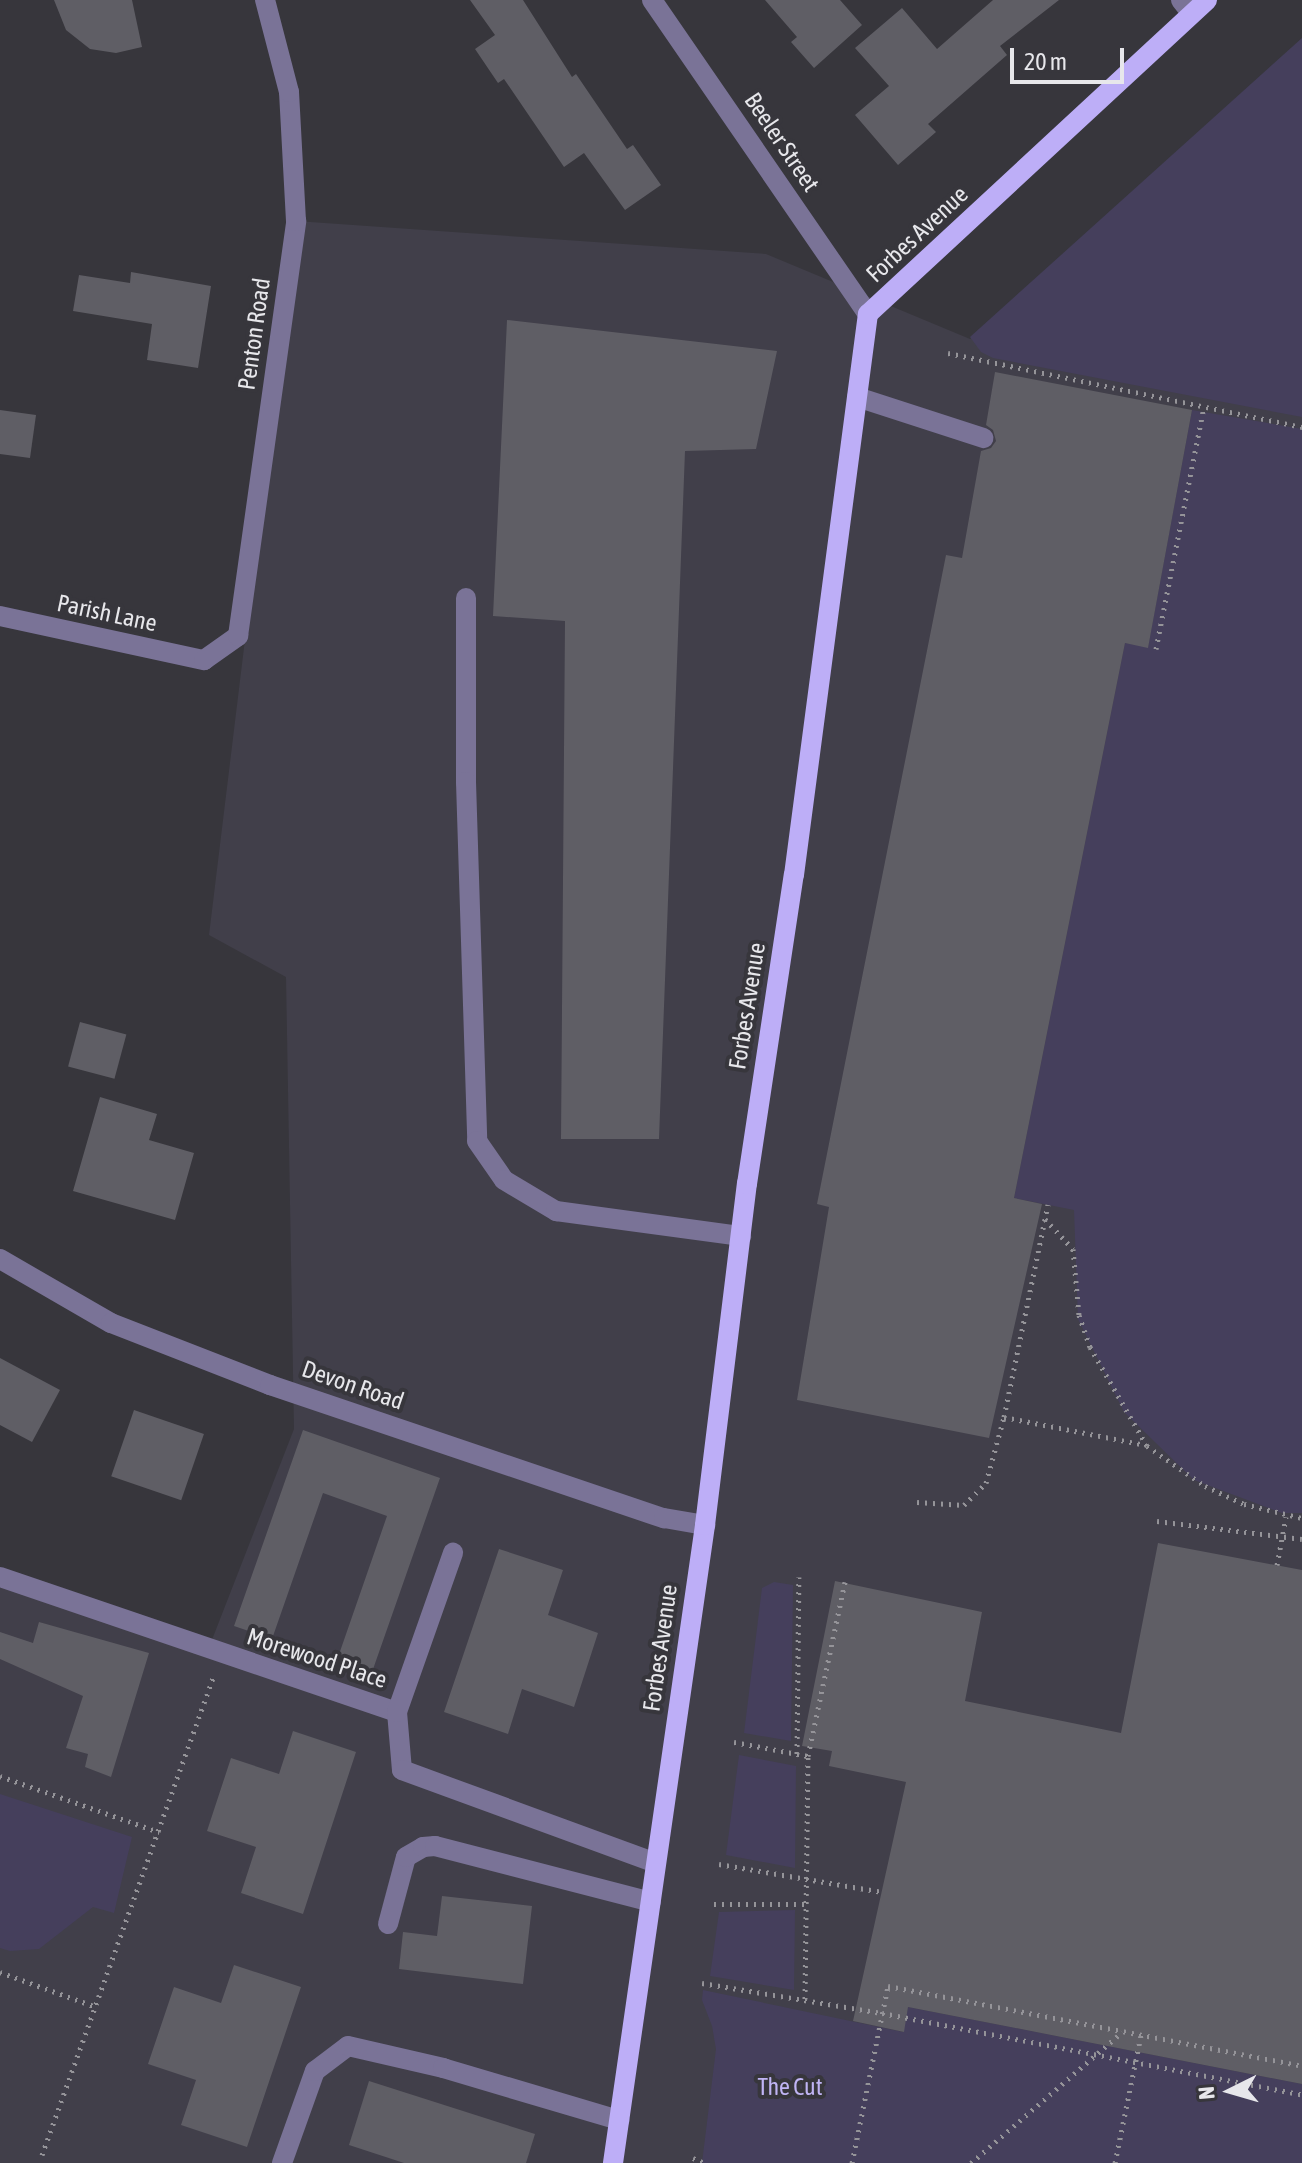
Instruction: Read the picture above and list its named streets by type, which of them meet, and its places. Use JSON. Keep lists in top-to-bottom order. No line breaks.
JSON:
{"streets":{"main road":["Forbes Avenue"],"street":["Beeler Street","Penton Road","Parish Lane","Devon Road","Morewood Place"]},"crossings":[["Beeler Street","Forbes Avenue"],["Forbes Avenue","Devon Road"],["Forbes Avenue","Morewood Place"],["Penton Road","Parish Lane"]],"parks":["The Cut"],"scale_bar":"20 m","north":"left"}
